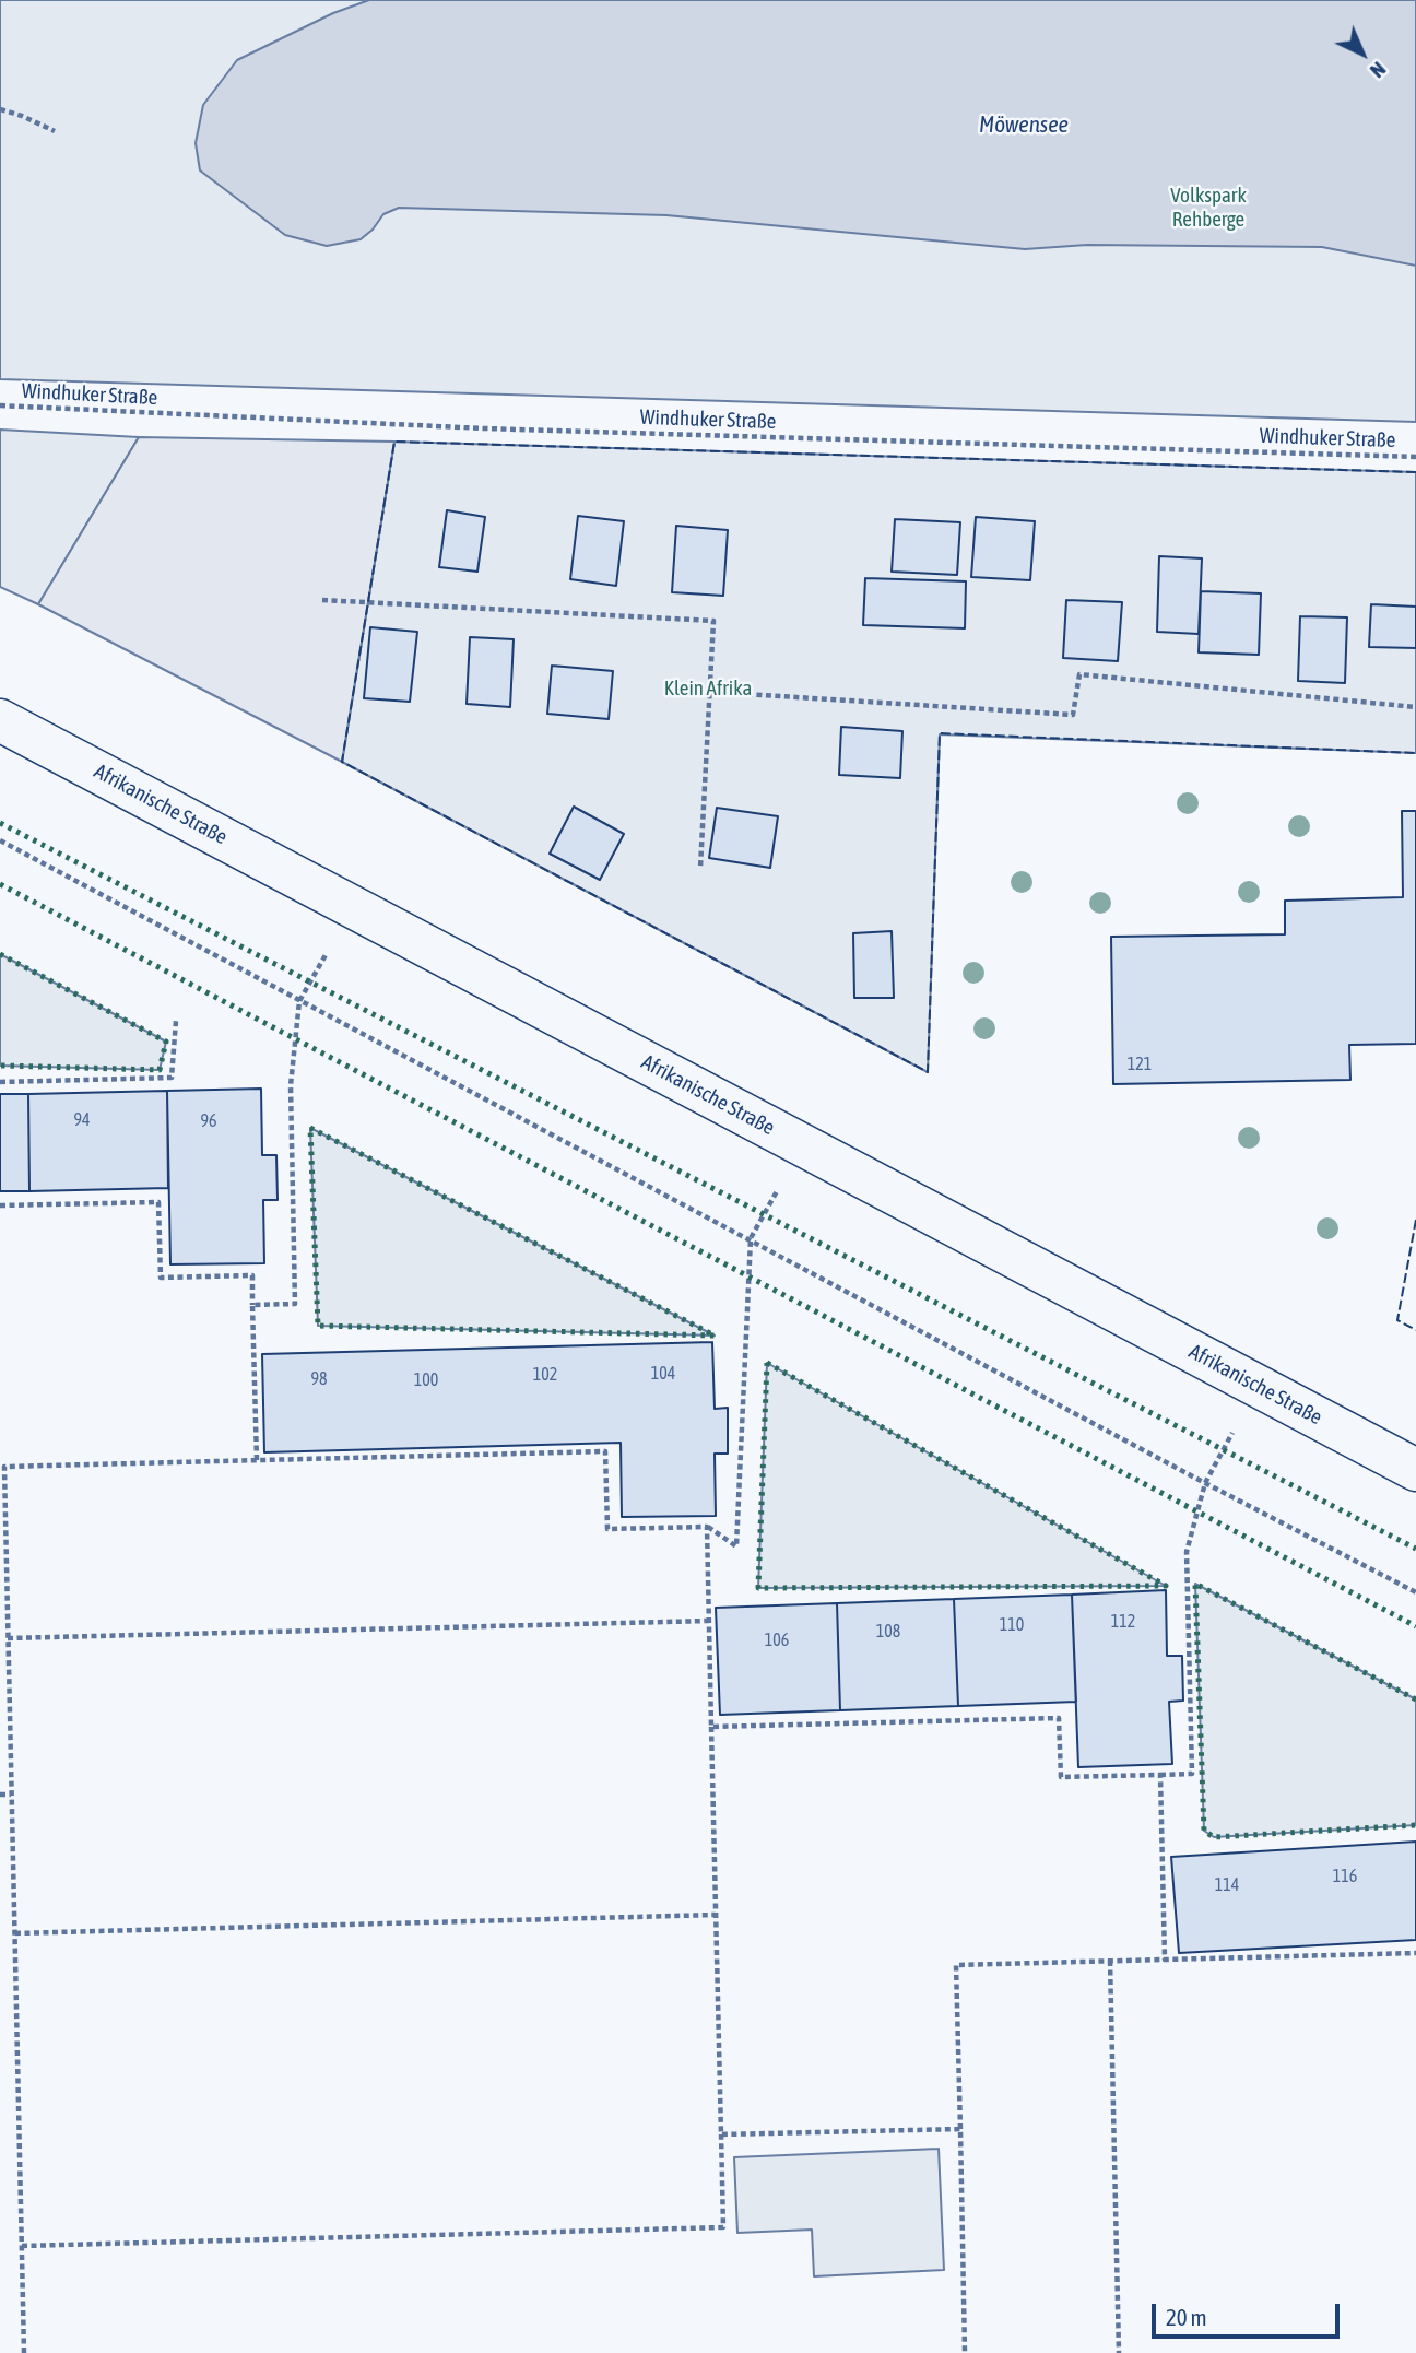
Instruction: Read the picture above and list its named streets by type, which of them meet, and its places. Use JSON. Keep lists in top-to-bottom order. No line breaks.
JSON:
{"streets":{"street":["Afrikanische Straße"],"path":["Windhuker Straße"]},"water":["Möwensee"],"parks":["Volkspark Rehberge","Klein Afrika"],"house_numbers":["121","94","96","104","102","98","100","112","110","108","106","116","114"],"scale_bar":"20 m","north":"bottom right"}
